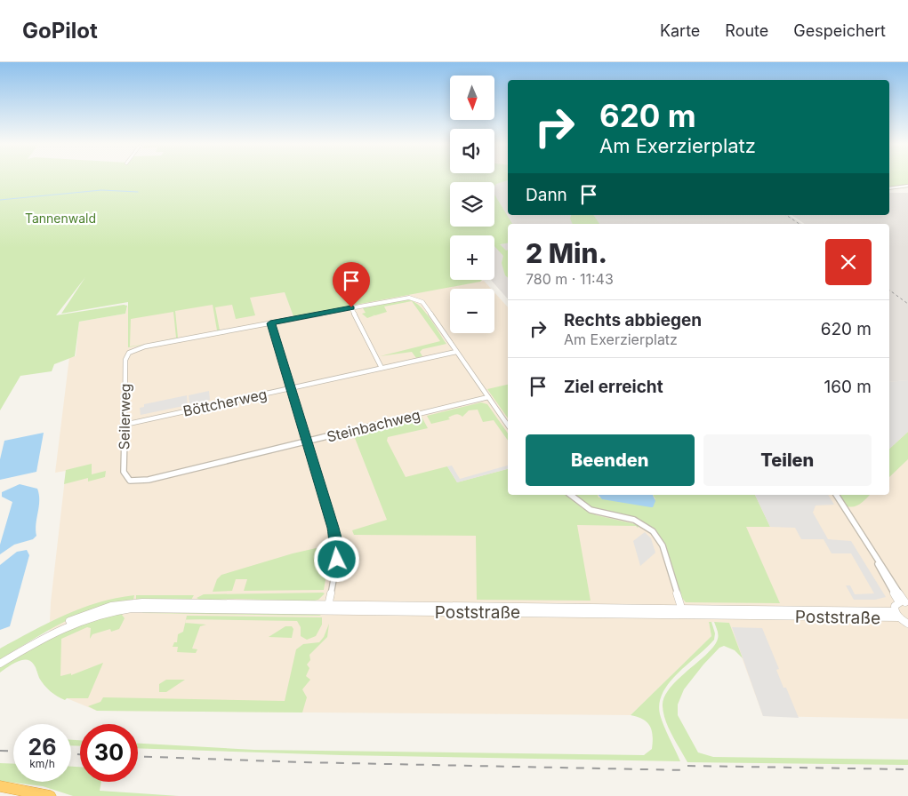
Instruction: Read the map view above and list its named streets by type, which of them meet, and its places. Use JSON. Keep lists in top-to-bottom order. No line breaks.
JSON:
{"streets":{"street":["Böttcherweg","Seilerweg","Steinbachweg","Poststraße"]},"crossings":[["Böttcherweg","Seilerweg"],["Seilerweg","Steinbachweg"]],"parks":["Tannenwald"],"north":"bottom","page":{"header":"GoPilot","nav":["Karte","Route","Gespeichert"],"map_buttons":["+","−"],"turn":["620 m","Am Exerzierplatz"],"then":"Dann","heading":["2 Min.","780 m · 11:43"],"list":[{"name":"Rechts abbiegen","note":"Am Exerzierplatz","value":"620 m"},{"name":"Ziel erreicht","value":"160 m"}],"buttons":["Beenden","Teilen"],"speed":"26 km/h","limit":"30"}}
